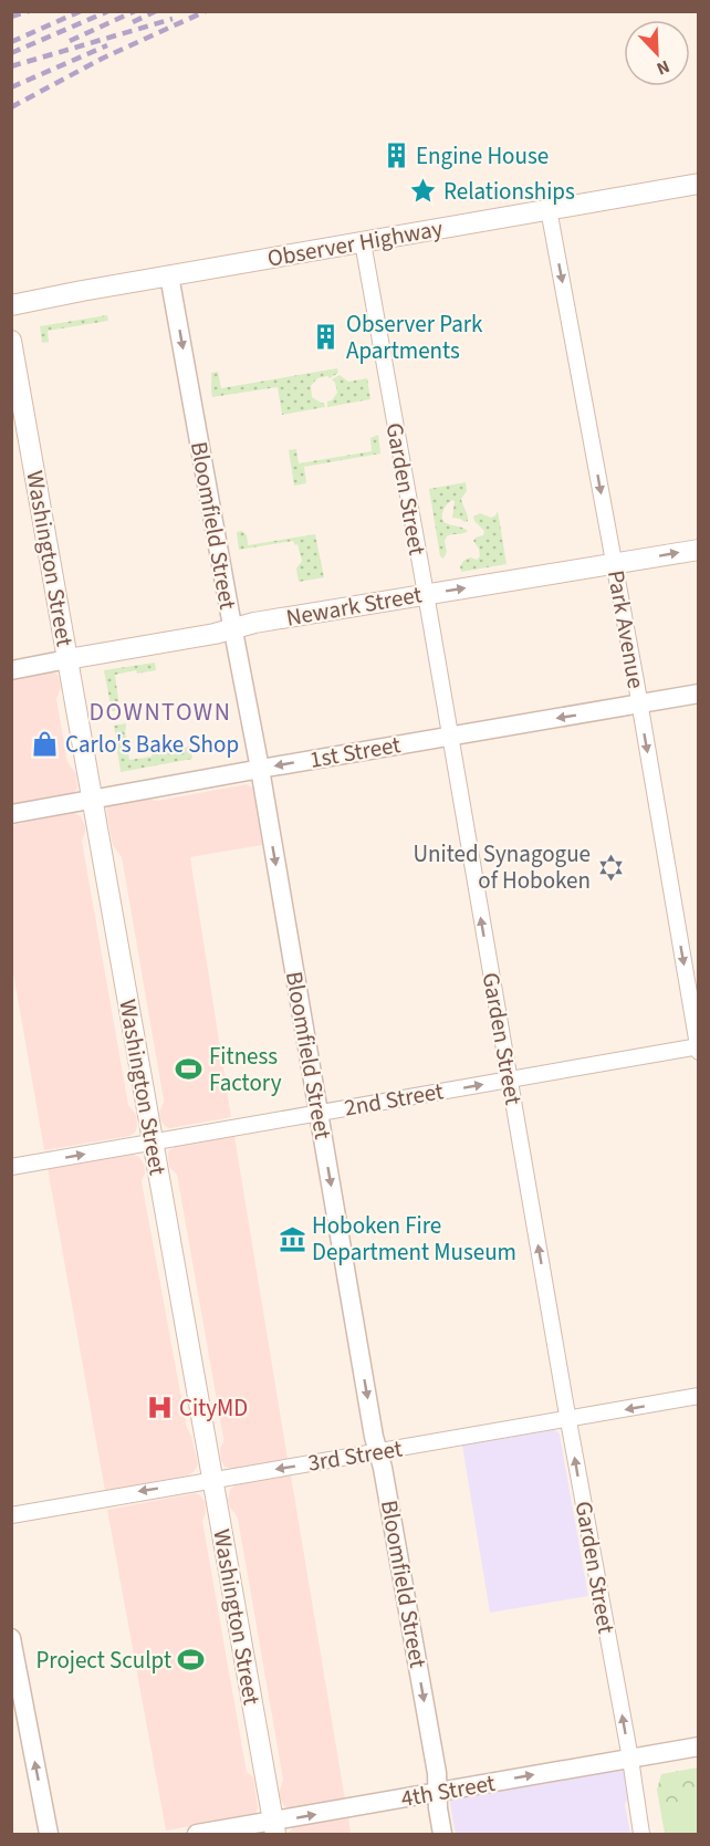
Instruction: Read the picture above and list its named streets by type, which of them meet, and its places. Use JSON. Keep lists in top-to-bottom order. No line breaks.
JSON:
{"streets":{"main road":["Observer Highway","Washington Street","Newark Street"],"street":["Garden Street","Bloomfield Street","Park Avenue","1st Street","2nd Street","3rd Street","4th Street"]},"crossings":[["Observer Highway","Garden Street"],["Observer Highway","Bloomfield Street"],["Observer Highway","Park Avenue"],["Garden Street","Newark Street"],["Garden Street","1st Street"],["Garden Street","2nd Street"],["Garden Street","3rd Street"],["Garden Street","4th Street"],["Bloomfield Street","Newark Street"],["Bloomfield Street","1st Street"],["Bloomfield Street","2nd Street"],["Bloomfield Street","3rd Street"],["Bloomfield Street","4th Street"],["Washington Street","Newark Street"],["Washington Street","1st Street"],["Washington Street","2nd Street"],["Washington Street","3rd Street"],["Washington Street","4th Street"],["Newark Street","Park Avenue"],["Park Avenue","1st Street"],["Park Avenue","2nd Street"]],"one_way":["Garden Street","Bloomfield Street","Newark Street","Park Avenue","1st Street","2nd Street","3rd Street","4th Street"],"districts":["DOWNTOWN"],"places":{"building":["Engine House","Observer Park Apartments"],"place":["Relationships"],"shop":["Carlo's Bake Shop"],"synagogue":["United Synagogue of Hoboken"],"sports":["Fitness Factory","Project Sculpt"],"museum":["Hoboken Fire Department Museum"],"hospital":["CityMD"]},"north":"bottom right"}
